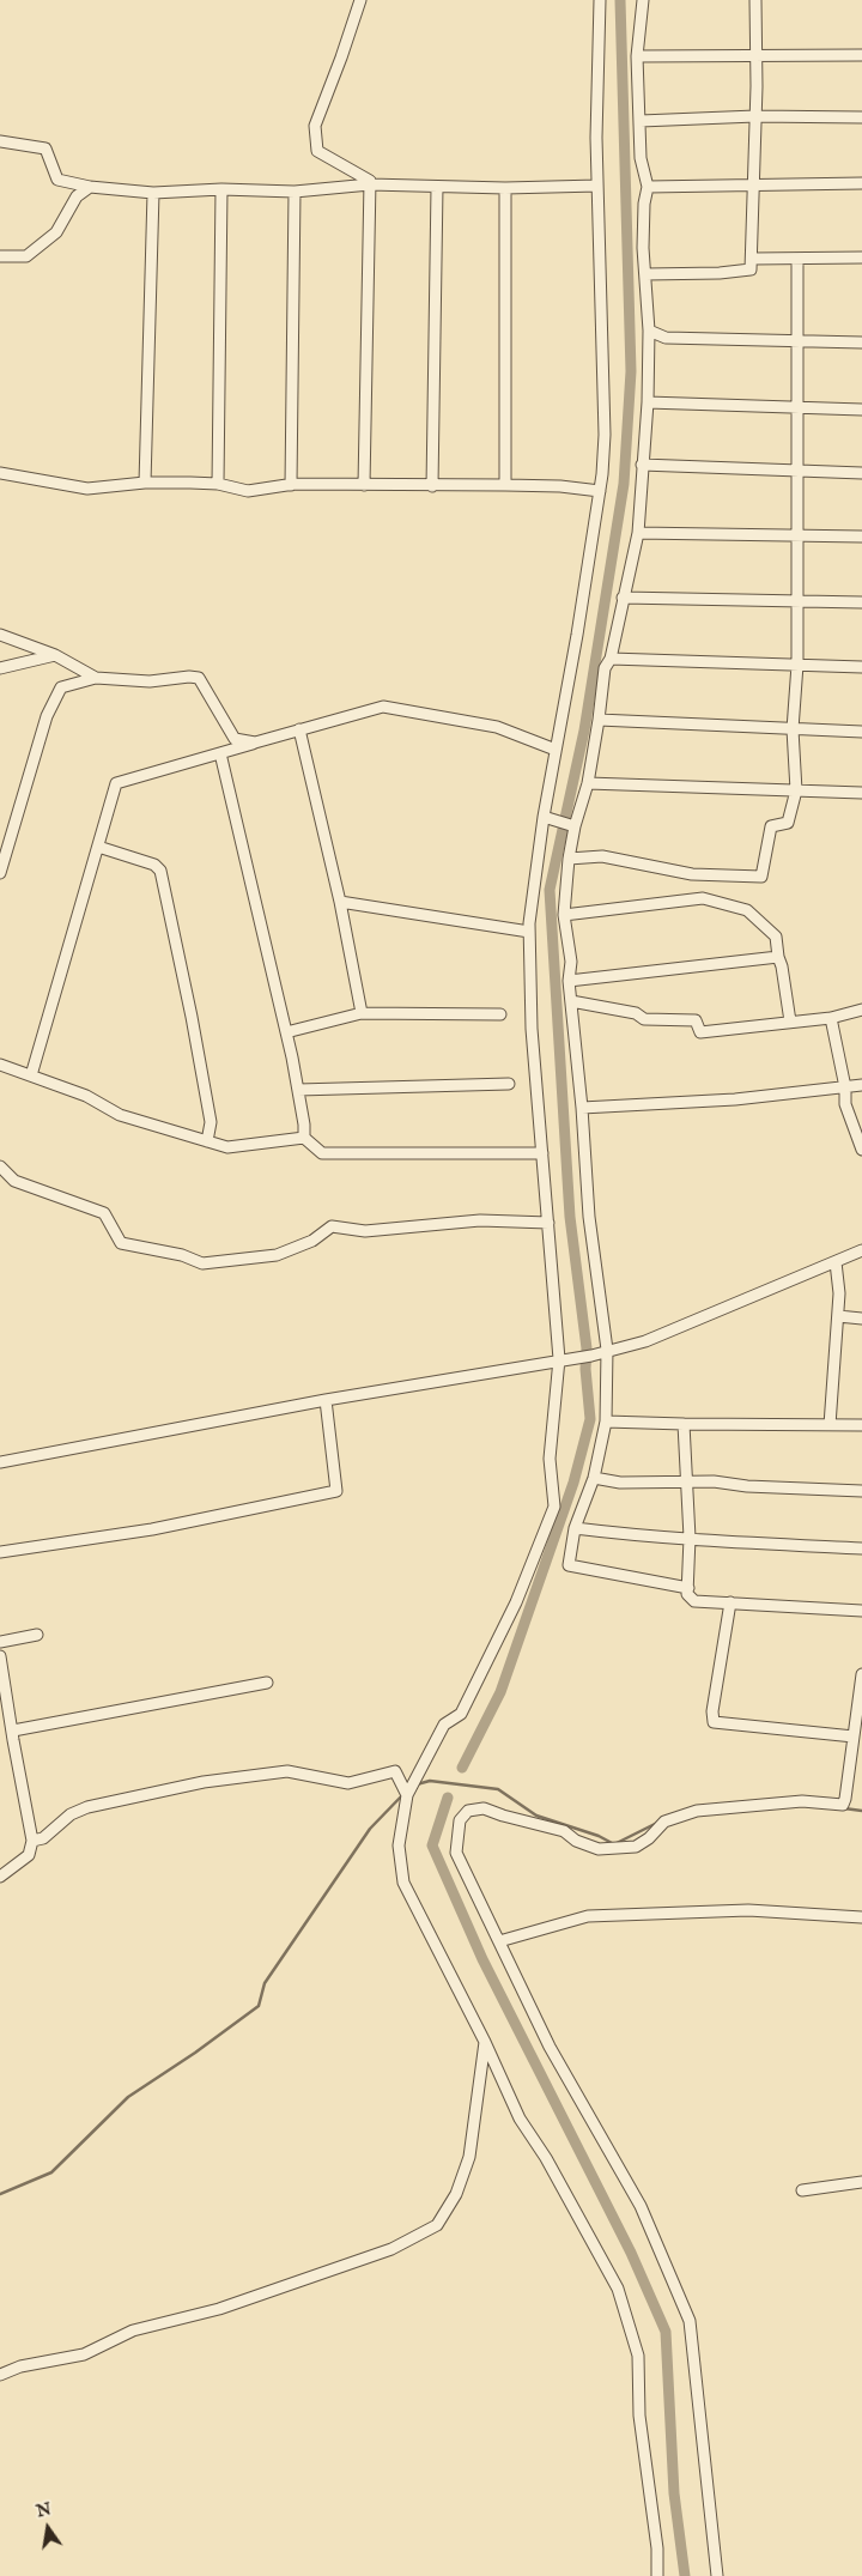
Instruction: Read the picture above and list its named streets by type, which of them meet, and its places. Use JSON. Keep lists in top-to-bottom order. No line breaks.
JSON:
{"north":"top"}
